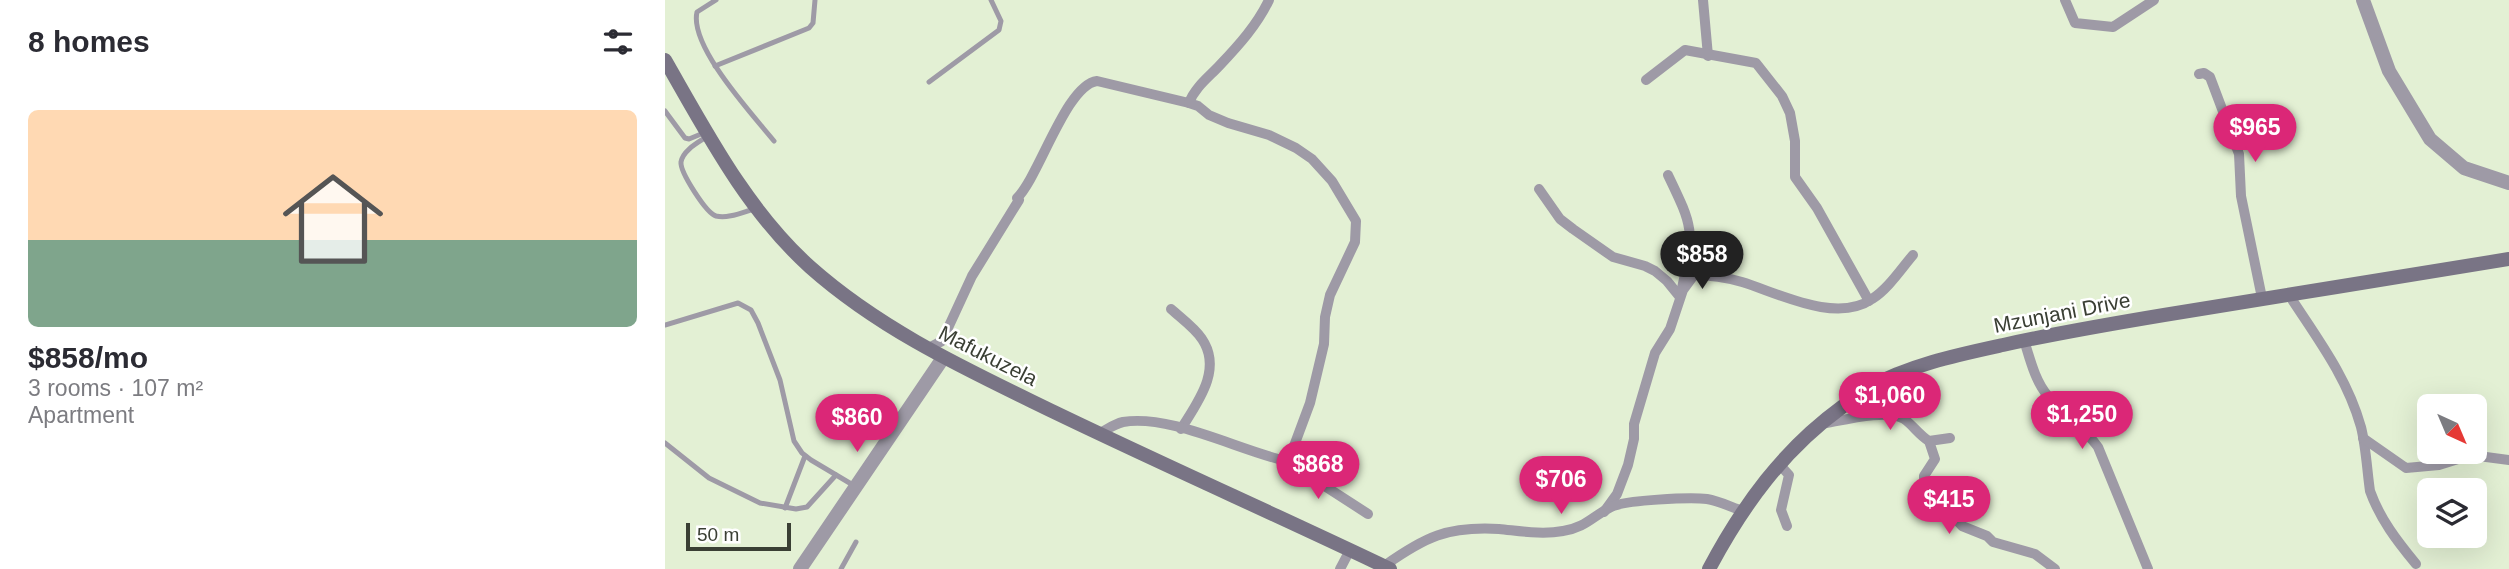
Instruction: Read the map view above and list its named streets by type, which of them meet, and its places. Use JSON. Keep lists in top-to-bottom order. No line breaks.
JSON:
{"streets":{"main road":["Mzunjani Drive","Mafukuzela"]},"scale_bar":"50 m","north":"bottom right","page":{"heading":"8 homes","list":[{"name":"$858/mo","note":"3 rooms · 107 m² · Apartment"}],"price":["$965","$858","$1,060","$1,250","$860","$868","$706","$415"],"scale":"50 m"}}
